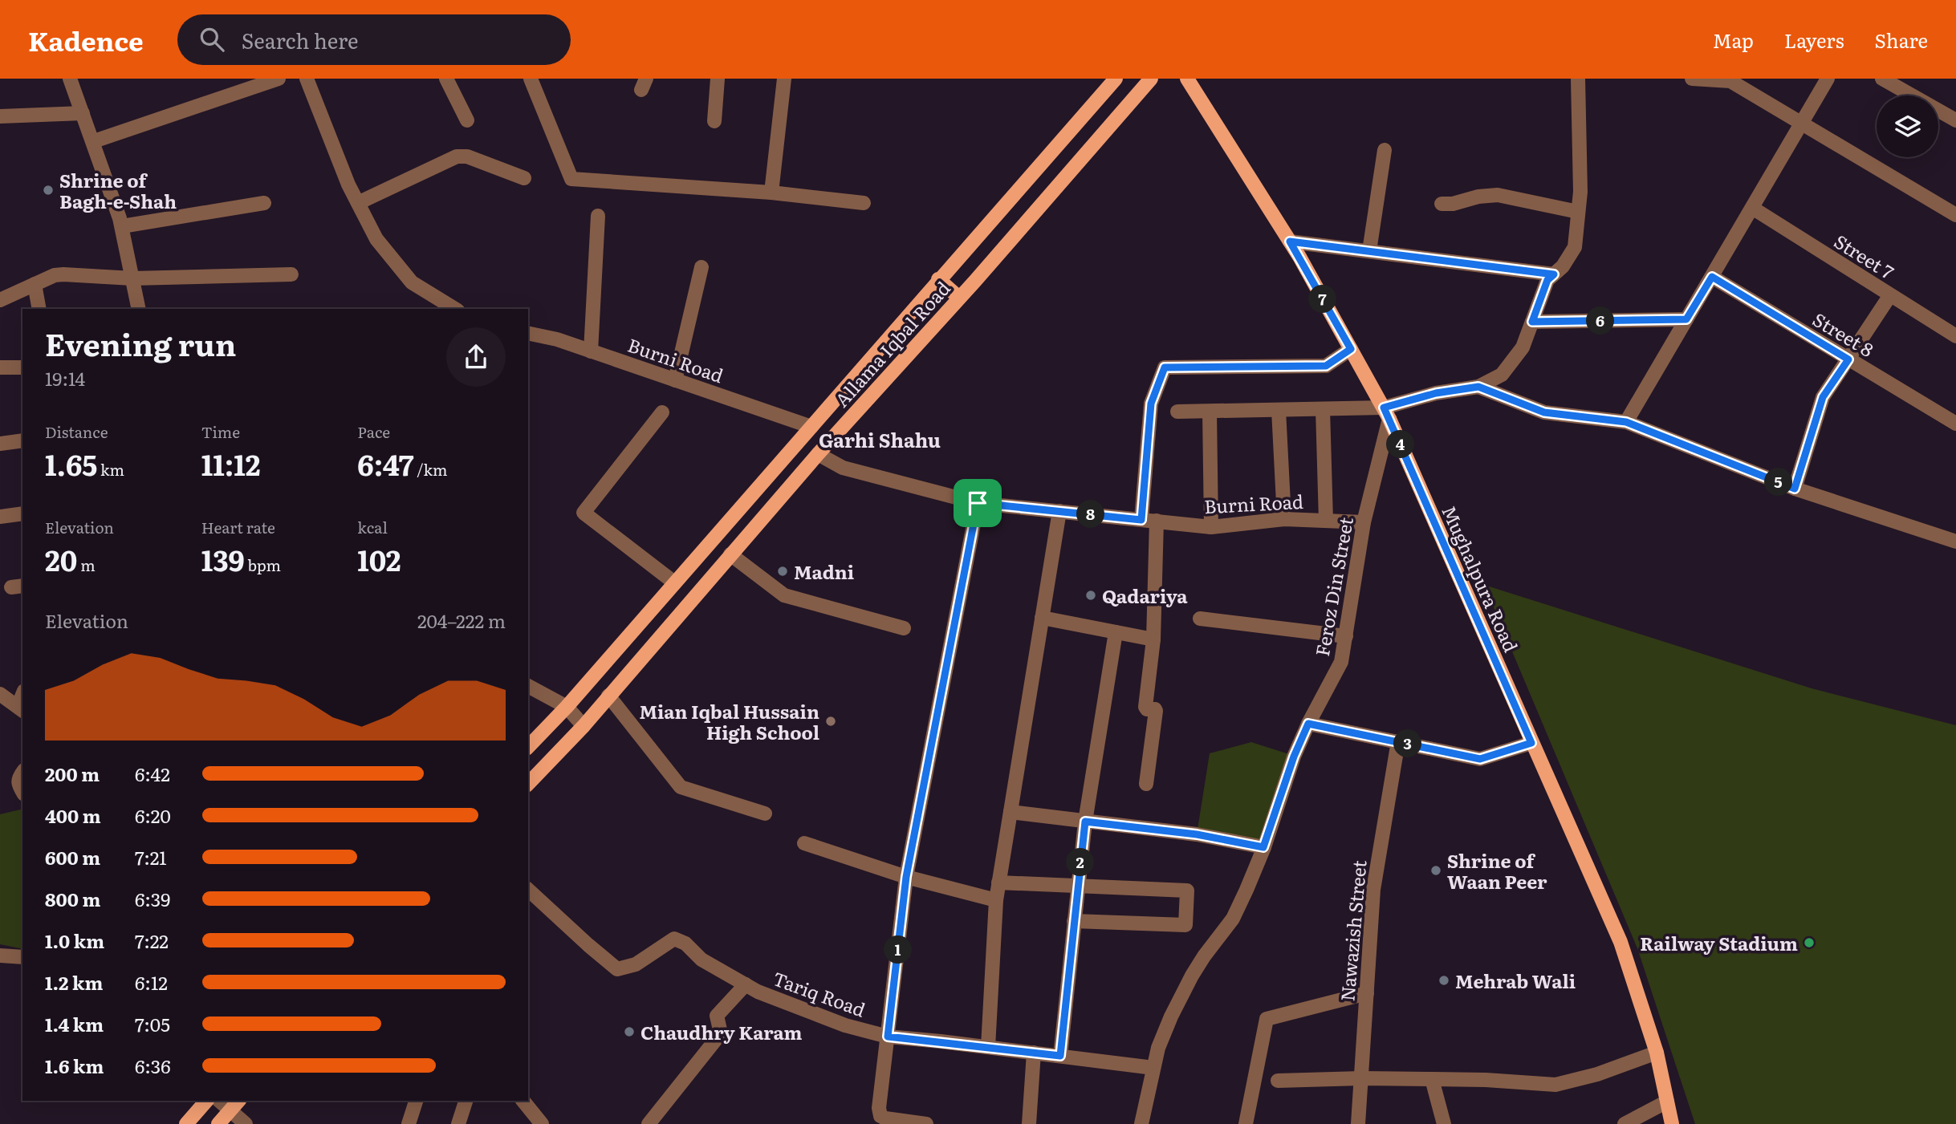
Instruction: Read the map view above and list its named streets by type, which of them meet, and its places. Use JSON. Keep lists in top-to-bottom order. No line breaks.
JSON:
{"streets":{"main road":["Allama Iqbal Road","Mughalpura Road"],"street":["Street 7","Street 8","Burni Road","Feroz Din Street","Nawazish Street","Tariq Road"]},"crossings":[["Allama Iqbal Road","Burni Road"],["Burni Road","Feroz Din Street"],["Mughalpura Road","Feroz Din Street"],["Feroz Din Street","Tariq Road"]],"districts":["Garhi Shahu"],"places":["Shrine of Bagh-e-Shah","Madni","Qadariya","Mian Iqbal Hussain High School","Shrine of Waan Peer","Railway Stadium","Mehrab Wali","Chaudhry Karam"],"page":{"header":"Kadence","search":"Search here","nav":["Map","Layers","Share"],"pins":["7","6","4","5","8","3","2","1"],"heading":["Evening run","19:14"],"stats":[["Distance","1.65 km"],["Time","11:12"],["Pace","6:47 /km"],["Elevation","20 m"],["Heart rate","139 bpm"],["kcal","102"]],"chart":["Elevation","204–222 m"],"list":[{"name":"200 m","note":"6:42"},{"name":"400 m","note":"6:20"},{"name":"600 m","note":"7:21"},{"name":"800 m","note":"6:39"},{"name":"1.0 km","note":"7:22"},{"name":"1.2 km","note":"6:12"},{"name":"1.4 km","note":"7:05"},{"name":"1.6 km","note":"6:36"}]}}
